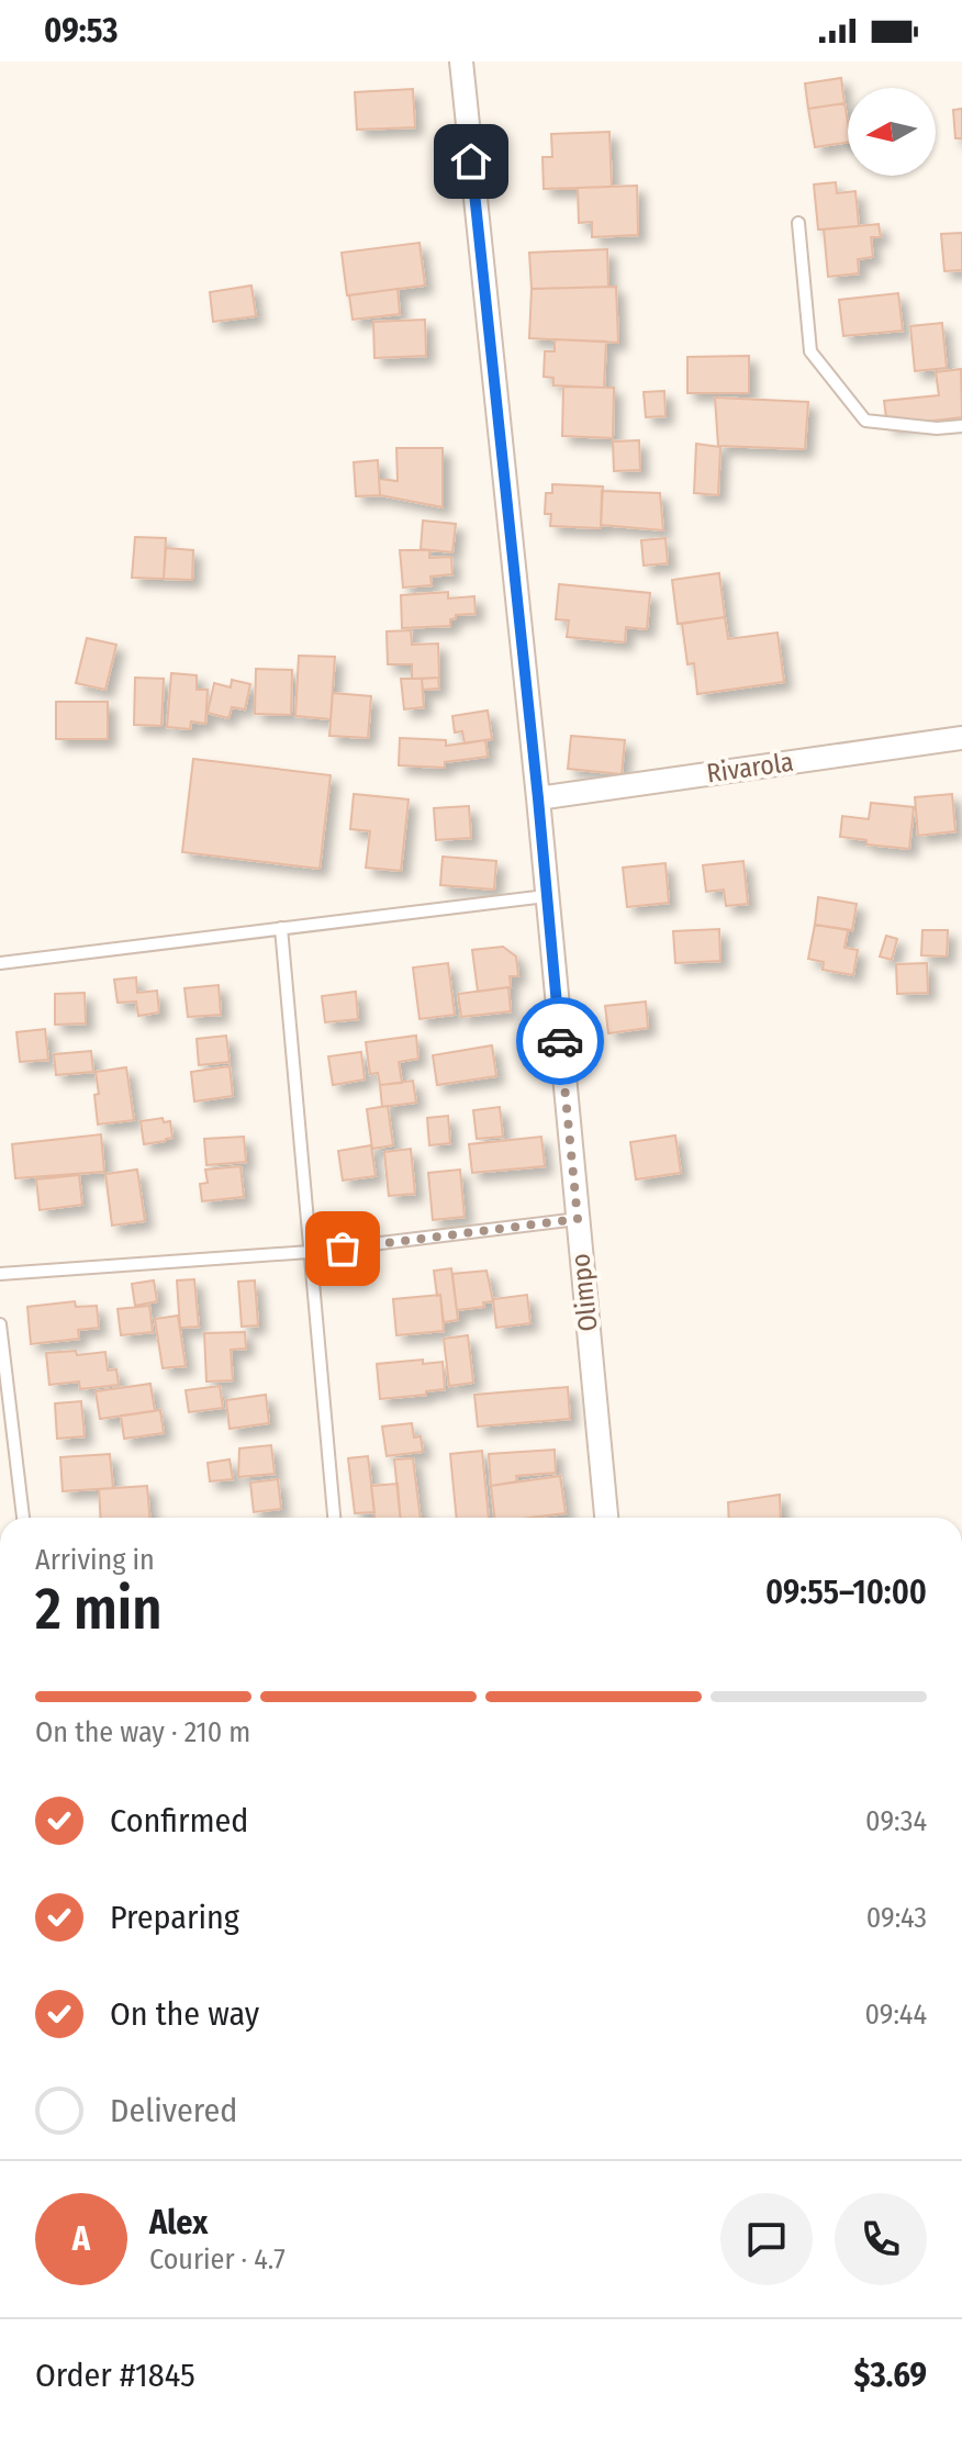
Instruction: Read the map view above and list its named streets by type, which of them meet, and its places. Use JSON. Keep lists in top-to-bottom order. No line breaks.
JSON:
{"streets":{"street":["Rivarola","Olimpo"]},"crossings":[["Rivarola","Olimpo"]],"north":"left","page":{"status":"09:53","heading":["2 min","Arriving in","09:55–10:00"],"panel":["Alex","Courier · 4.7","Order #1845","$3.69"],"bar":"On the way · 210 m","list":[["Confirmed","09:34"],["Preparing","09:43"],["On the way","09:44"],"Delivered"],"round":"A"}}
